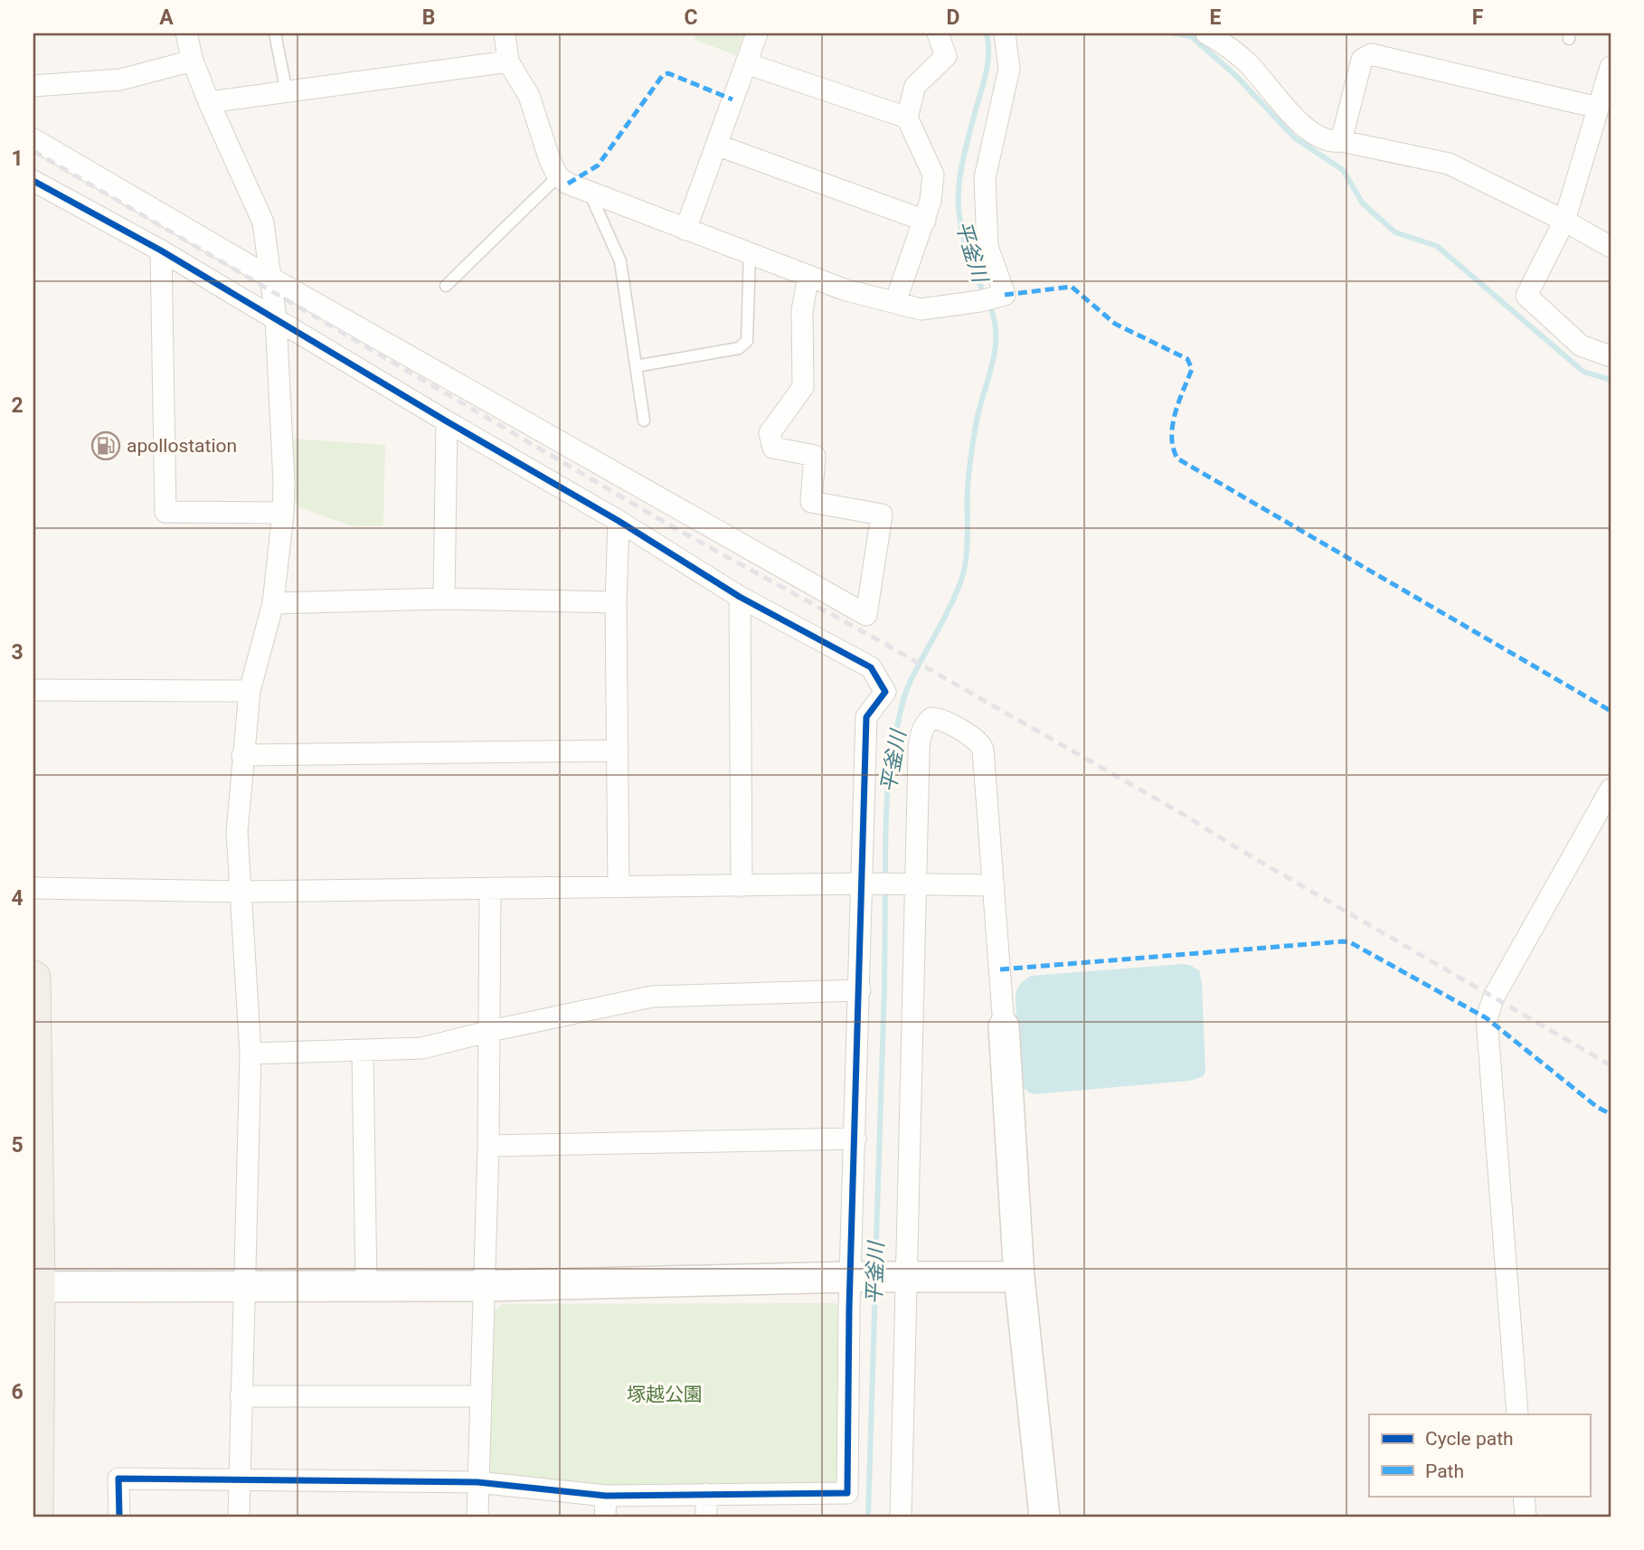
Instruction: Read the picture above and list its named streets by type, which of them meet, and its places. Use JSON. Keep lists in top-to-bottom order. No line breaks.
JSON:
{"water":["平釜川"],"parks":["塚越公園"],"places":{"fuel station":["apollostation"]},"legend":["Cycle path","Path"],"grid":{"columns":["A","B","C","D","E","F"],"rows":["1","2","3","4","5","6"]}}
